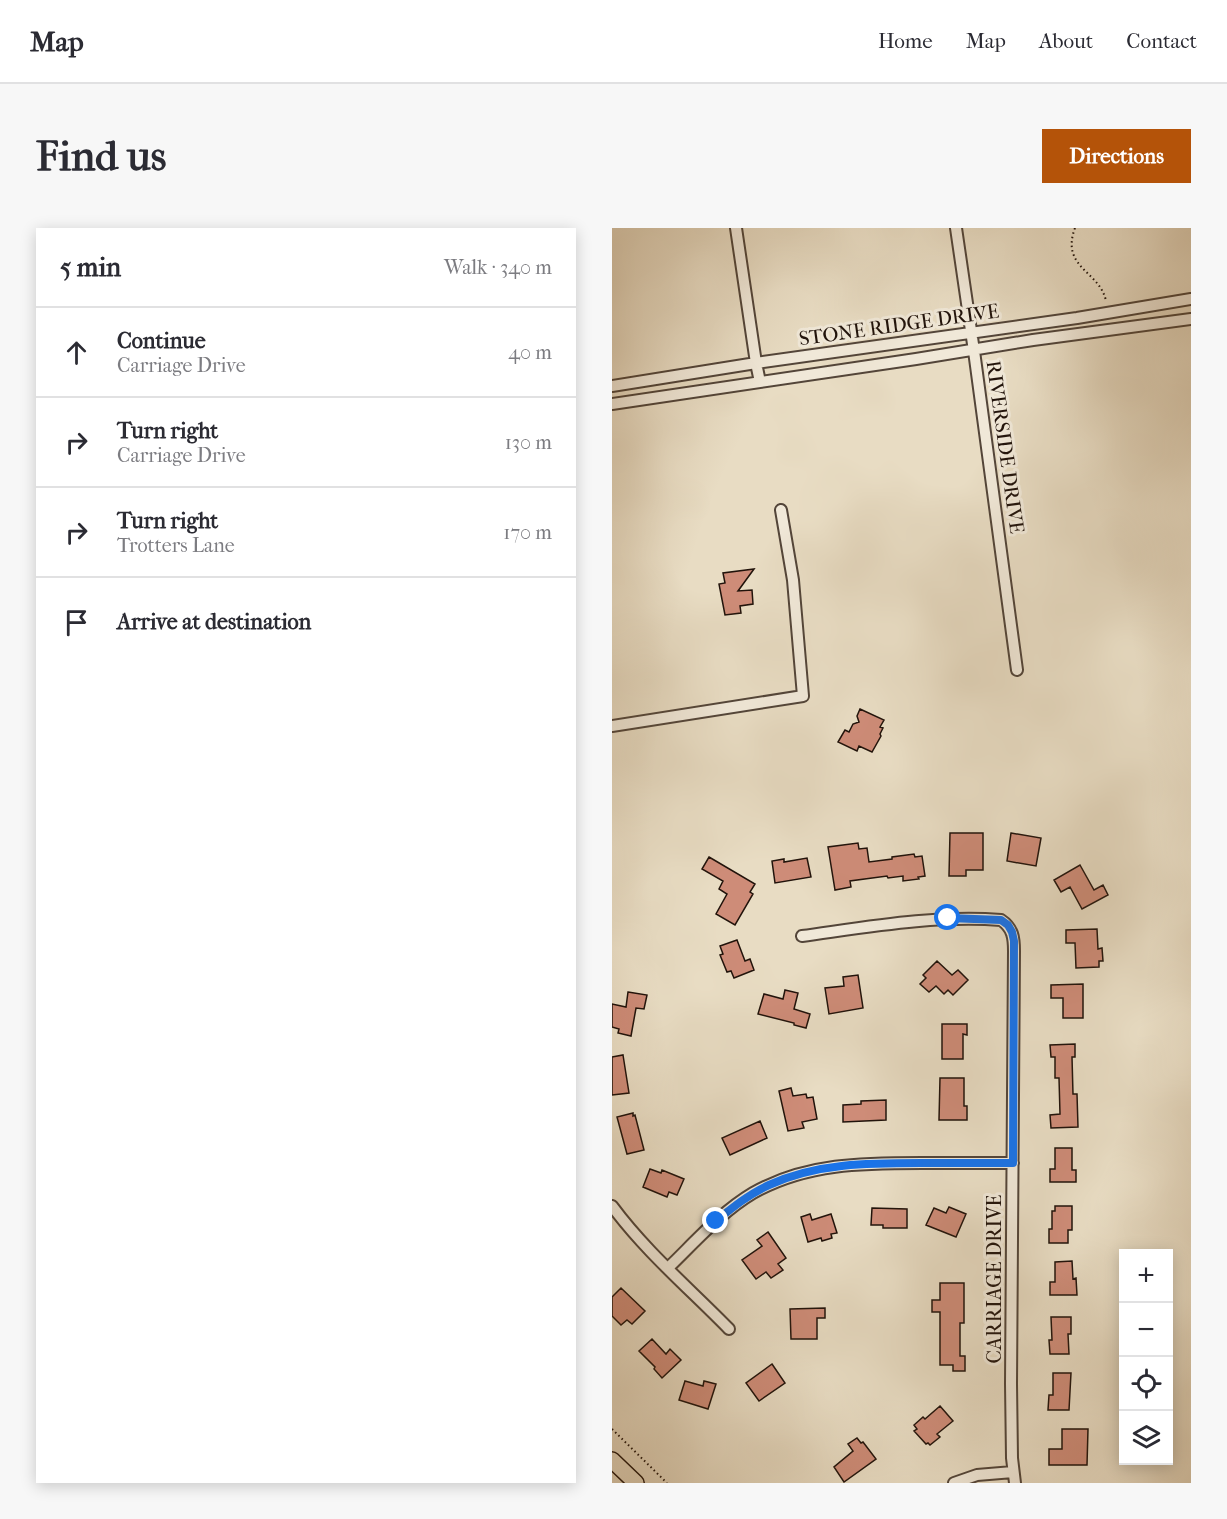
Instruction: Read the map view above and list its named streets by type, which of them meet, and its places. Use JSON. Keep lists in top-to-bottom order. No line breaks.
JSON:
{"streets":{"street":["STONE RIDGE DRIVE","RIVERSIDE DRIVE","CARRIAGE DRIVE"]},"crossings":[["STONE RIDGE DRIVE","RIVERSIDE DRIVE"]],"page":{"header":"Map","nav":["Home","Map","About","Contact"],"buttons":"Directions","title":"Find us","heading":["5 min","Walk · 340 m"],"list":[["Continue","Carriage Drive","40 m"],["Turn right","Carriage Drive","130 m"],["Turn right","Trotters Lane","170 m"],"Arrive at destination"],"map_buttons":["+","−"]}}
